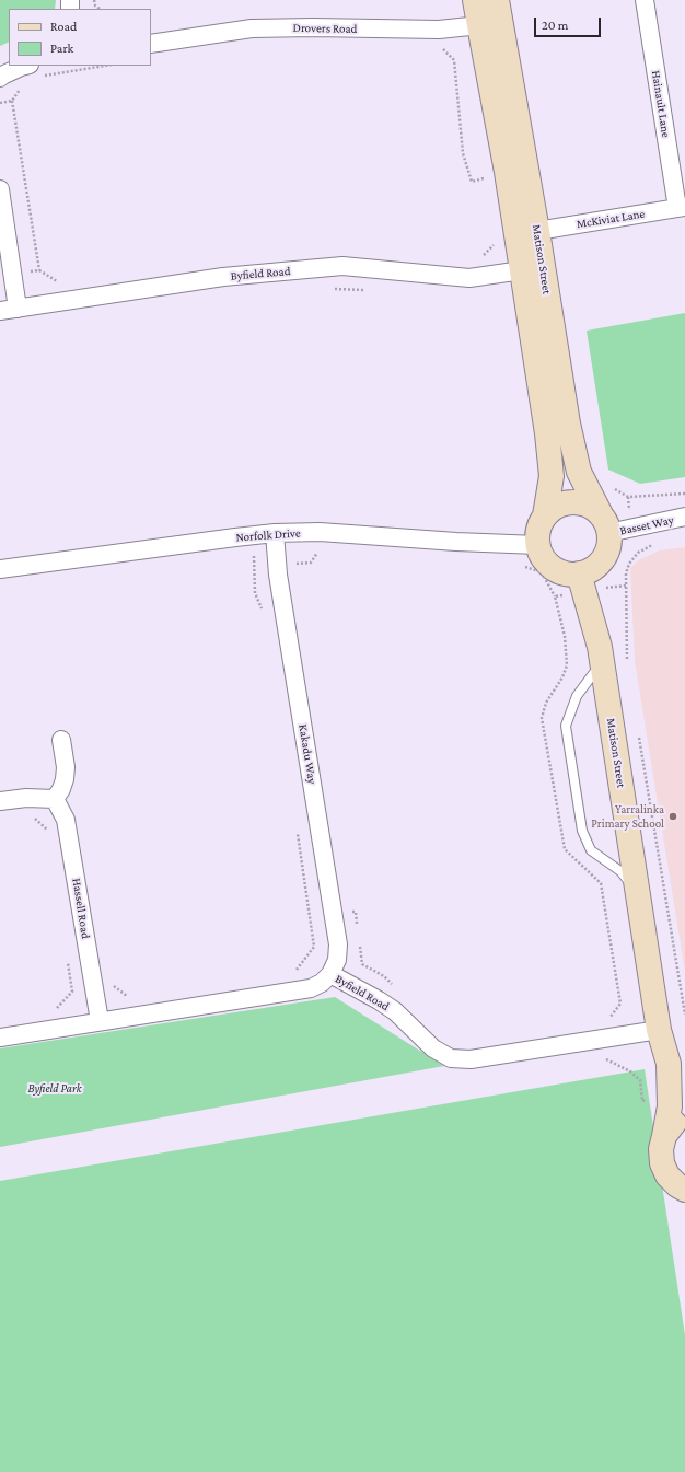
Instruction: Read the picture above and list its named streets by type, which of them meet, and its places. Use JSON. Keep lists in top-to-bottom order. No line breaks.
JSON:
{"streets":{"street":["Drovers Road","Hainault Lane","McKiviat Lane","Matison Street","Byfield Road","Basset Way","Norfolk Drive","Kakadu Way","Hassell Road"]},"crossings":[["Drovers Road","Matison Street"],["Hainault Lane","McKiviat Lane"],["McKiviat Lane","Matison Street"],["Matison Street","Byfield Road"],["Matison Street","Basset Way"],["Matison Street","Norfolk Drive"],["Byfield Road","Kakadu Way"],["Byfield Road","Hassell Road"],["Basset Way","Norfolk Drive"],["Norfolk Drive","Kakadu Way"]],"parks":["Byfield Park"],"places":["Yarralinka Primary School"],"legend":["Road","Park"],"scale_bar":"20 m"}
